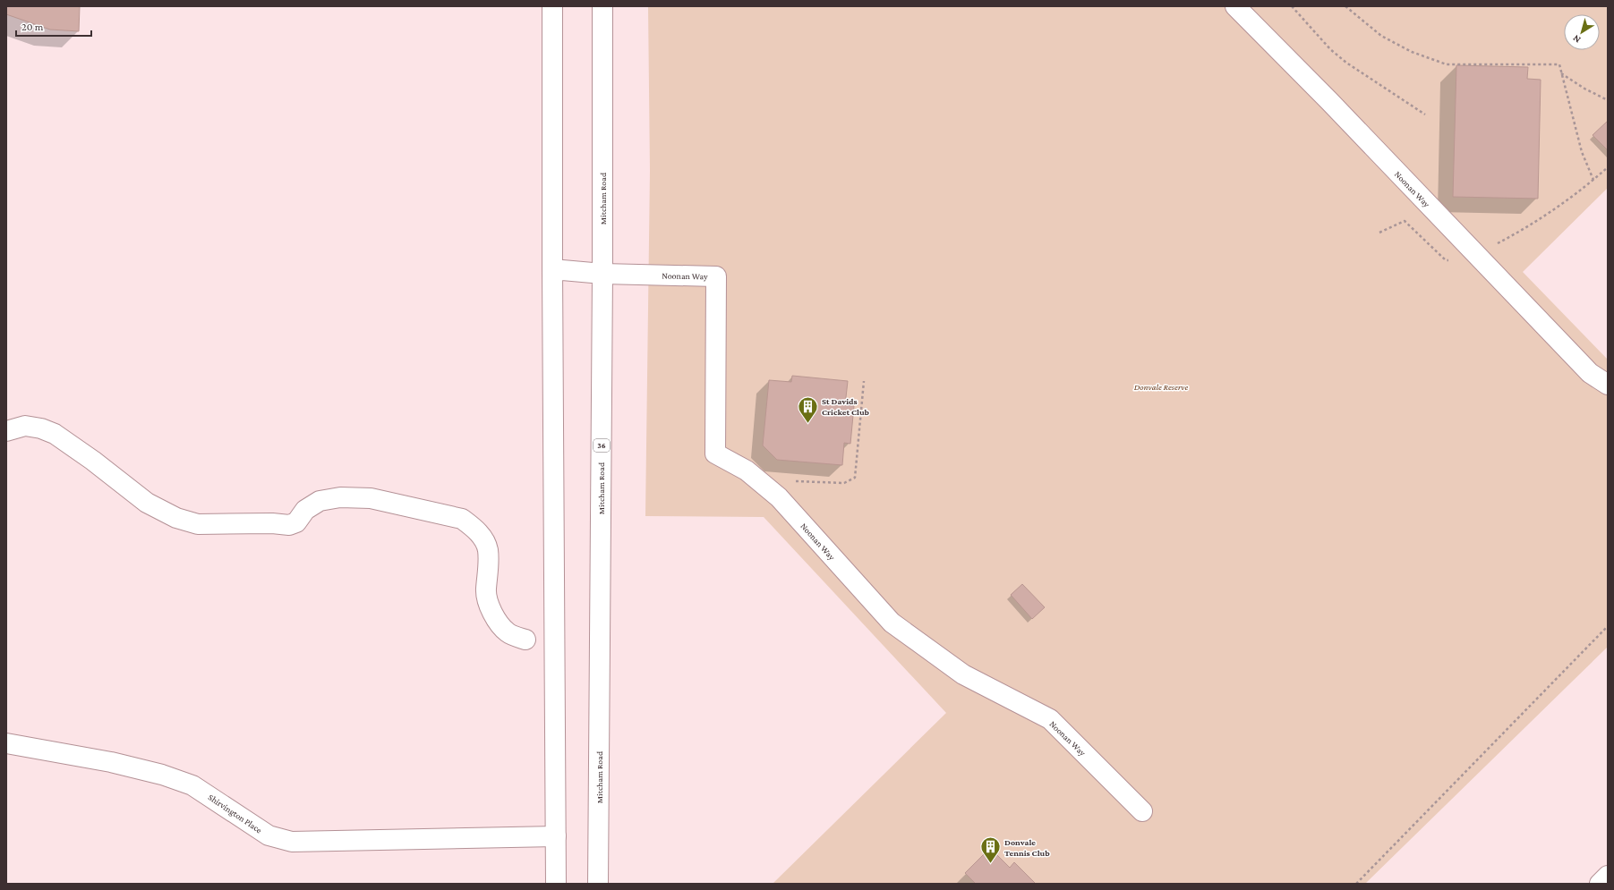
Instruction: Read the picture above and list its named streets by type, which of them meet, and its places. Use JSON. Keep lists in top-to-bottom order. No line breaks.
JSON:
{"streets":{"main road":["Noonan Way","Mitcham Road","36","Shirvington Place"]},"crossings":[["Noonan Way","Mitcham Road"]],"parks":["Donvale Reserve"],"places":{"building":["St Davids Cricket Club","Donvale Tennis Club"]},"scale_bar":"20 m","north":"bottom left"}
